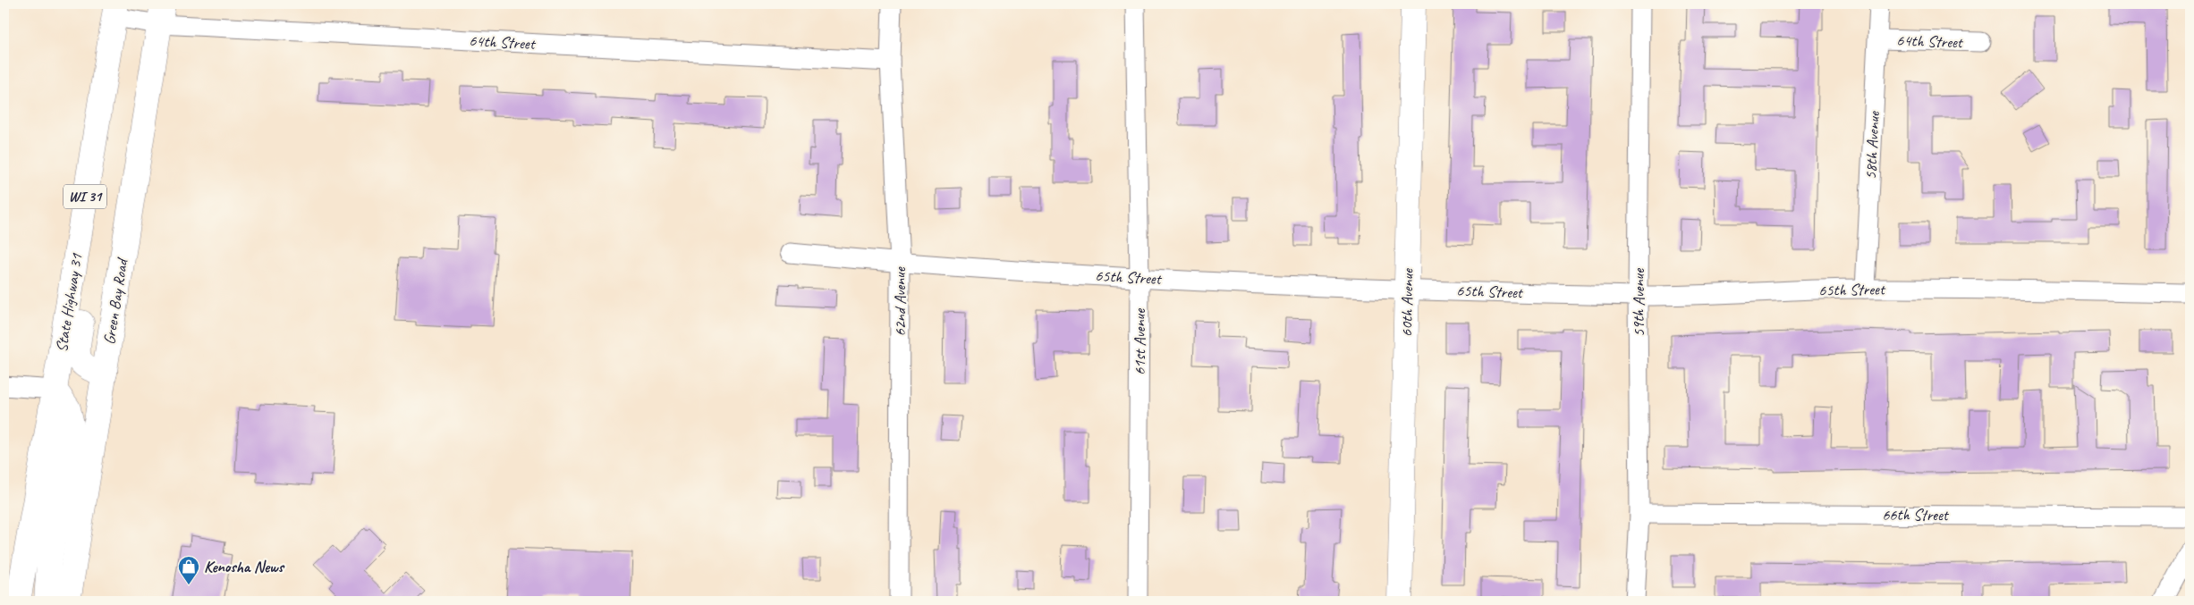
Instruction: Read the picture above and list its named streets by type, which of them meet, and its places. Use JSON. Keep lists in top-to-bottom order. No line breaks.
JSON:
{"streets":{"main road":["WI 31","Green Bay Road","State Highway 31","60th Avenue"],"street":["64th Street","58th Avenue","65th Street","62nd Avenue","59th Avenue","61st Avenue","66th Street"]},"crossings":[["64th Street","58th Avenue"],["64th Street","Green Bay Road"],["64th Street","62nd Avenue"],["64th Street","State Highway 31"],["58th Avenue","65th Street"],["65th Street","62nd Avenue"],["65th Street","60th Avenue"],["65th Street","59th Avenue"],["65th Street","61st Avenue"],["59th Avenue","66th Street"]],"places":{"shop":["Kenosha News"]}}
